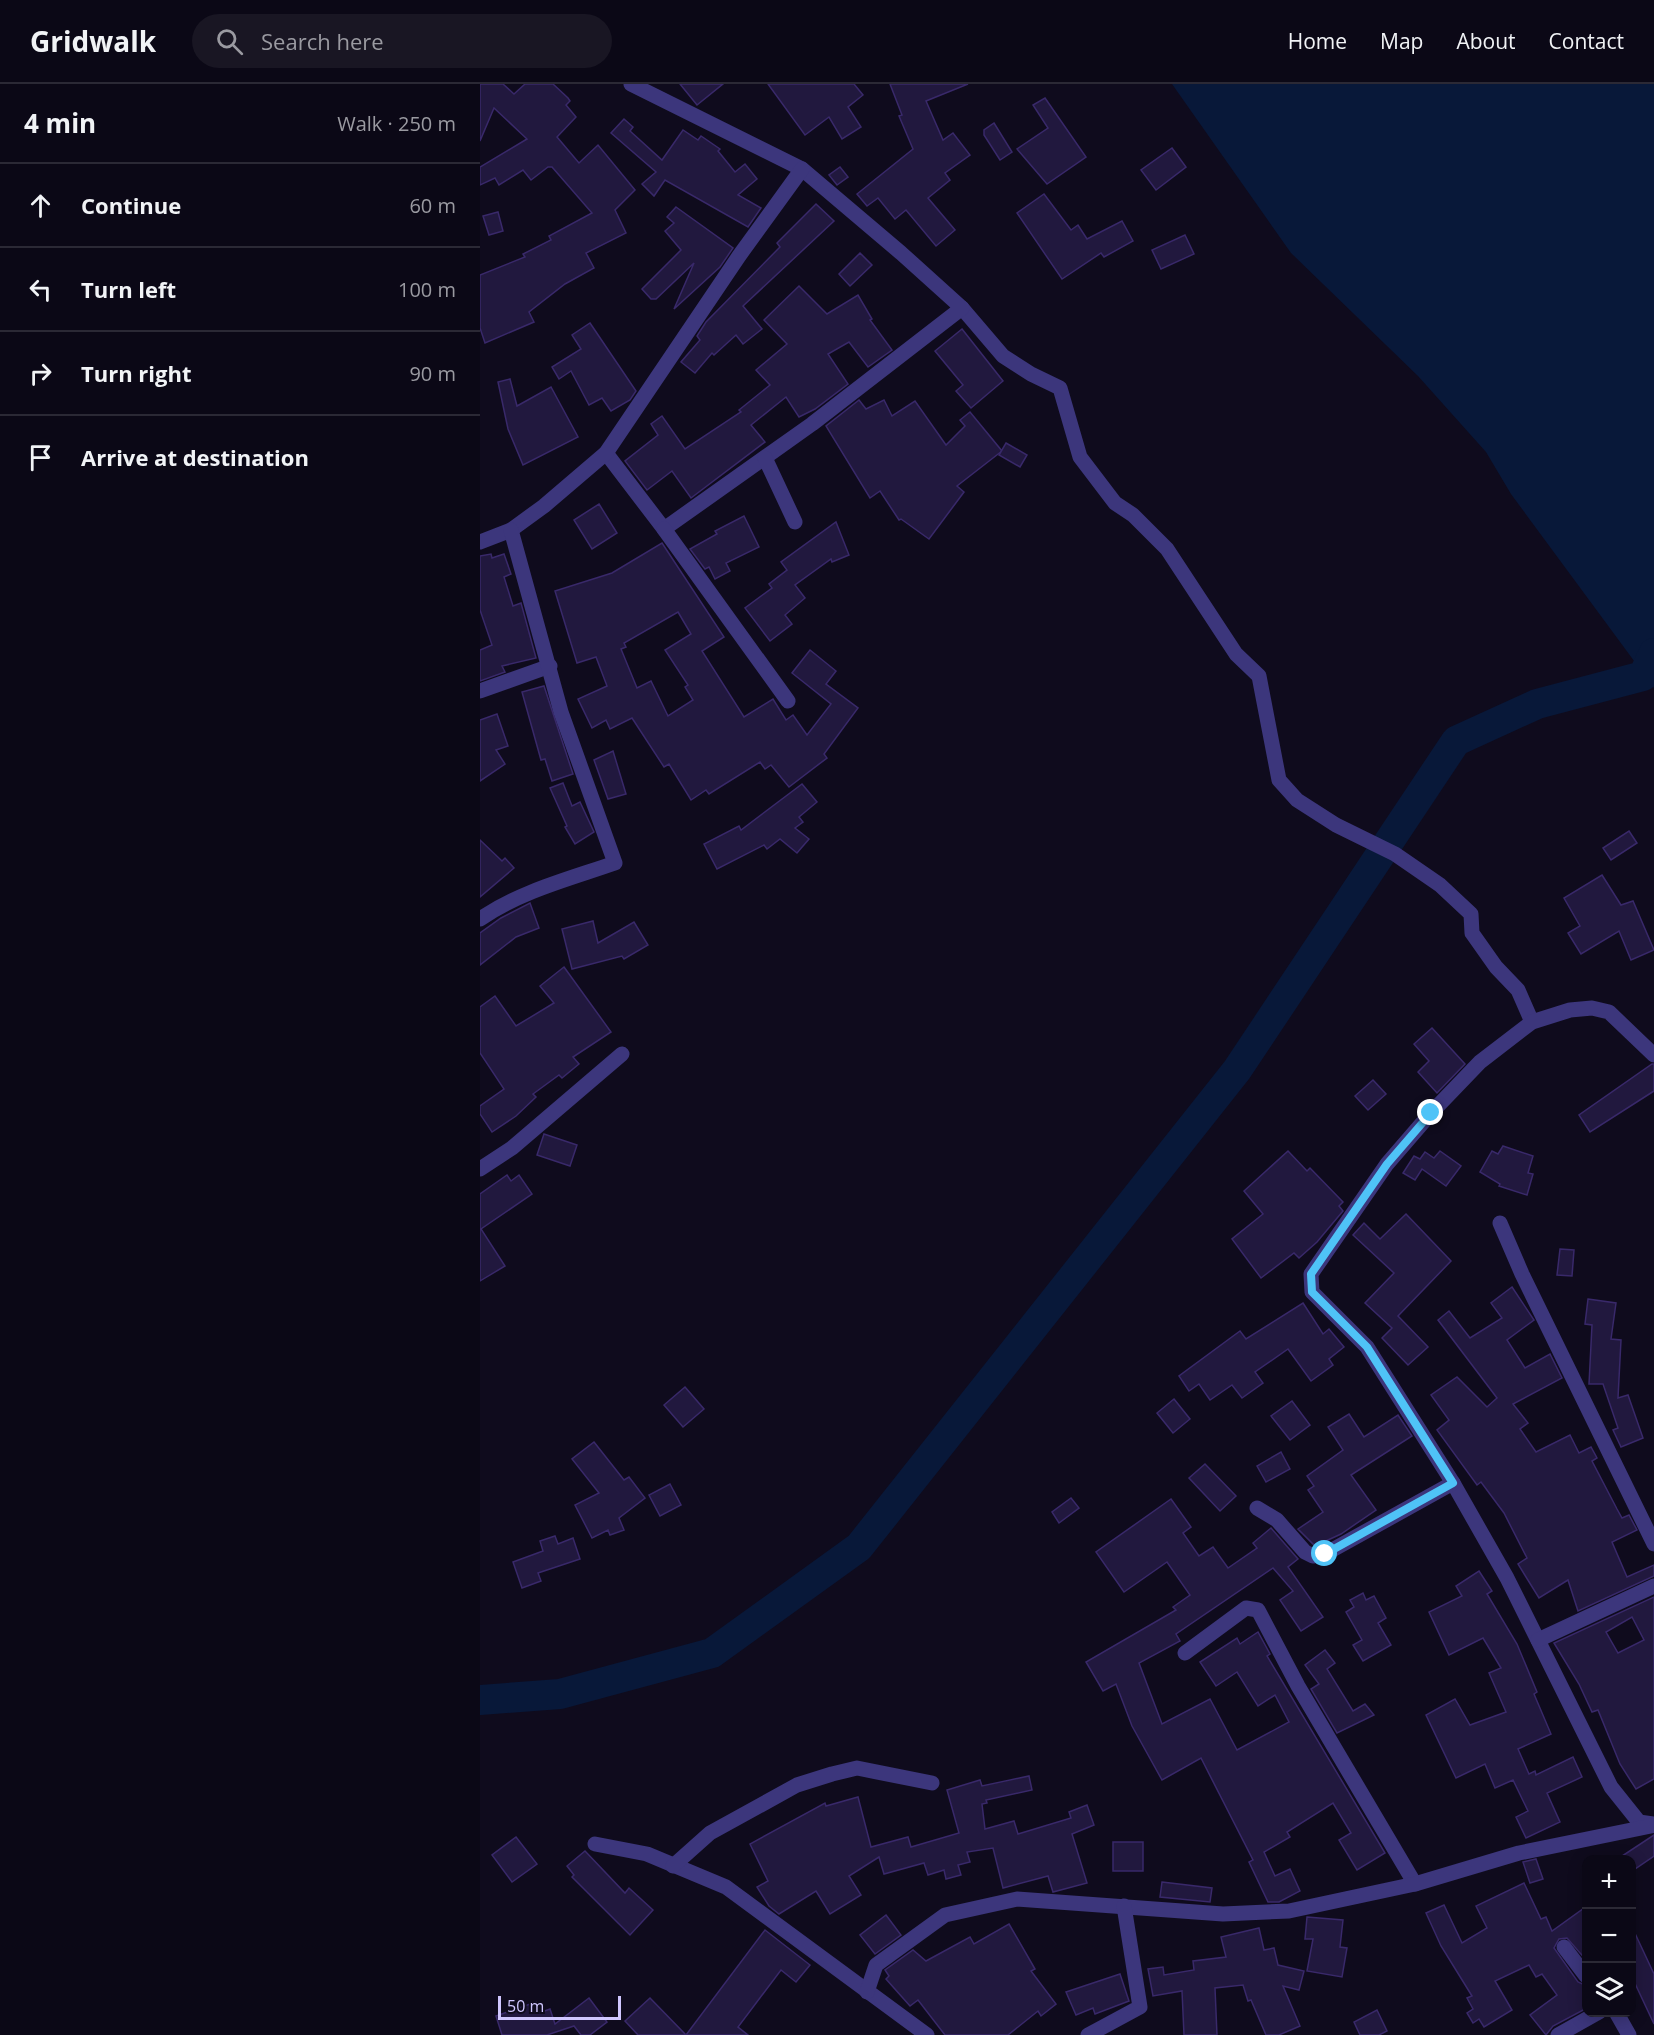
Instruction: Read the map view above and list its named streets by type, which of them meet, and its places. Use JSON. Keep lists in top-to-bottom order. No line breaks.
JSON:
{"scale_bar":"50 m","page":{"header":"Gridwalk","search":"Search here","nav":["Home","Map","About","Contact"],"heading":["4 min","Walk · 250 m"],"list":[["Continue","60 m"],["Turn left","100 m"],["Turn right","90 m"],"Arrive at destination"],"map_buttons":["+","−"],"scale":"50 m"}}
